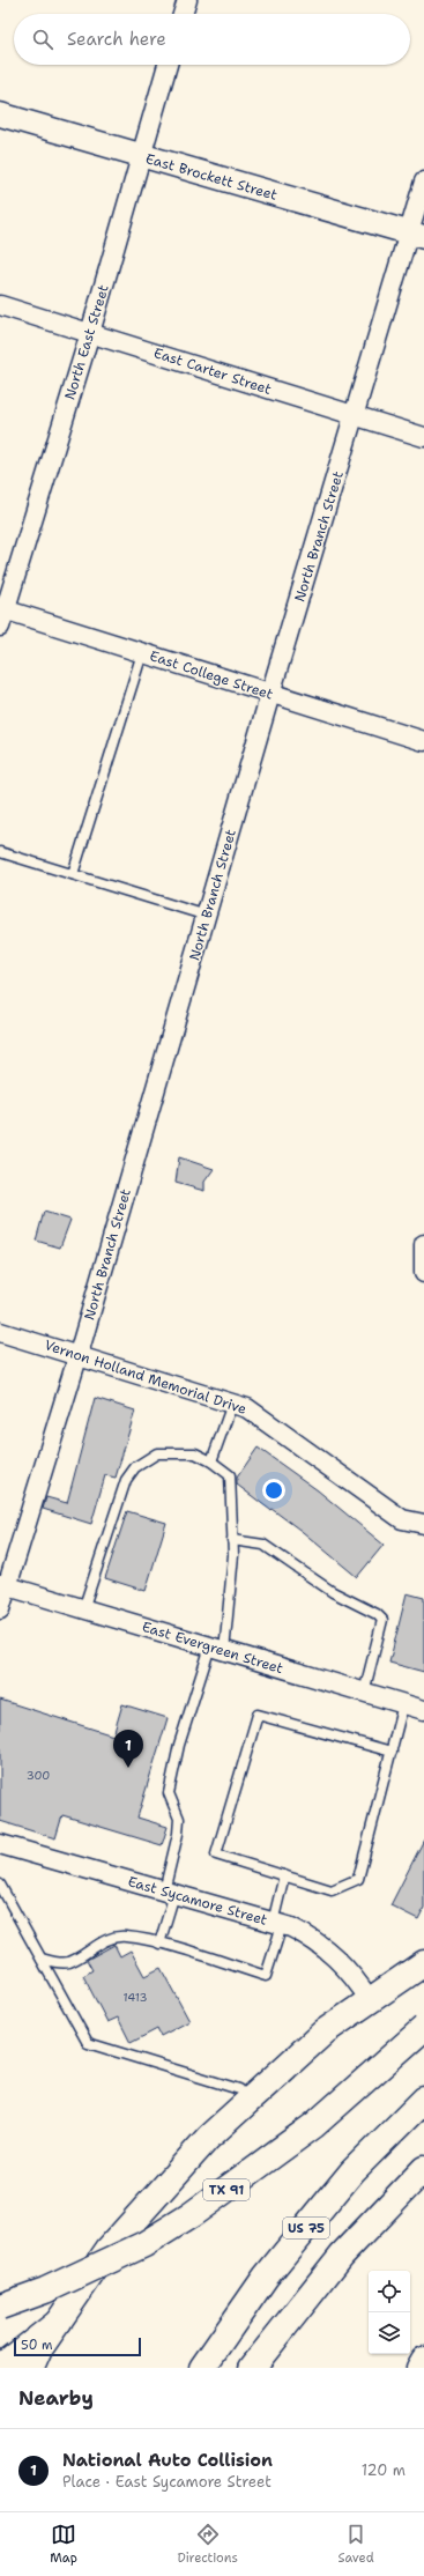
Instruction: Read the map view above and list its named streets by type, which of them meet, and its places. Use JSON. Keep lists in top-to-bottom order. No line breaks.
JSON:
{"streets":{"main road":["TX 91","US 75"],"street":["East Brockett Street","North East Street","East Carter Street","North Branch Street","East College Street","Vernon Holland Memorial Drive","East Evergreen Street","East Sycamore Street"]},"crossings":[["East Brockett Street","North East Street"],["East Brockett Street","North Branch Street"],["North East Street","East Carter Street"],["North East Street","East College Street"],["East Carter Street","North Branch Street"],["North Branch Street","East College Street"],["North Branch Street","Vernon Holland Memorial Drive"],["North Branch Street","East Evergreen Street"]],"house_numbers":["300","1413"],"scale_bar":"50 m","page":{"search":"Search here","pins":"1","scale":"50 m","heading":"Nearby","list":[{"mark":"1","name":"National Auto Collision","note":"Place · East Sycamore Street","value":"120 m"}],"nav":["Map","Directions","Saved"]}}
